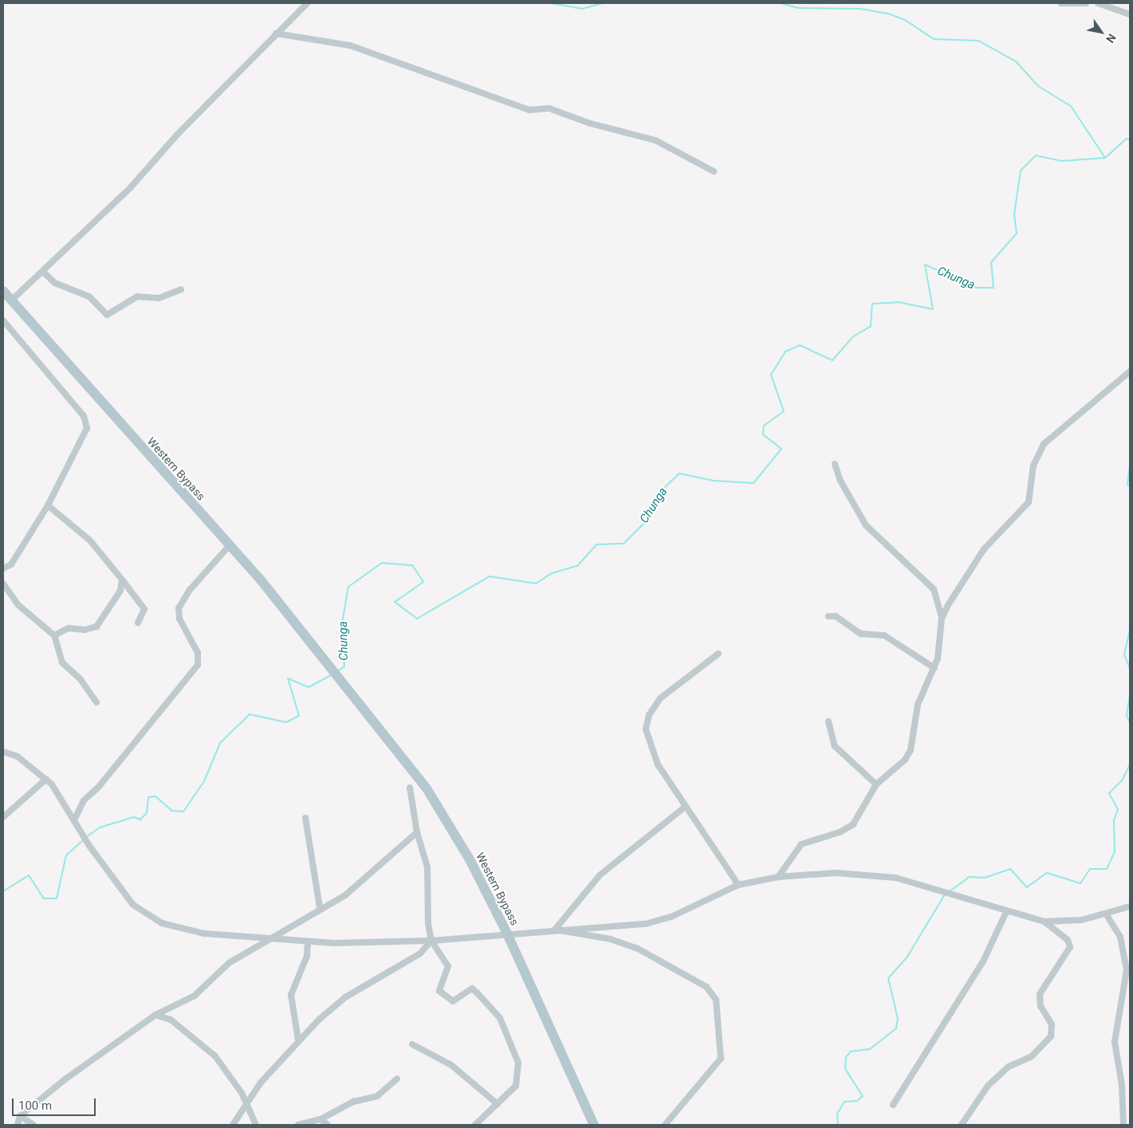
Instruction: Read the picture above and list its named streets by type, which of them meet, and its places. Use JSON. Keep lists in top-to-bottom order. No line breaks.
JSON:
{"streets":{"main road":["Western Bypass"]},"water":["Chunga"],"scale_bar":"100 m","north":"bottom right"}
